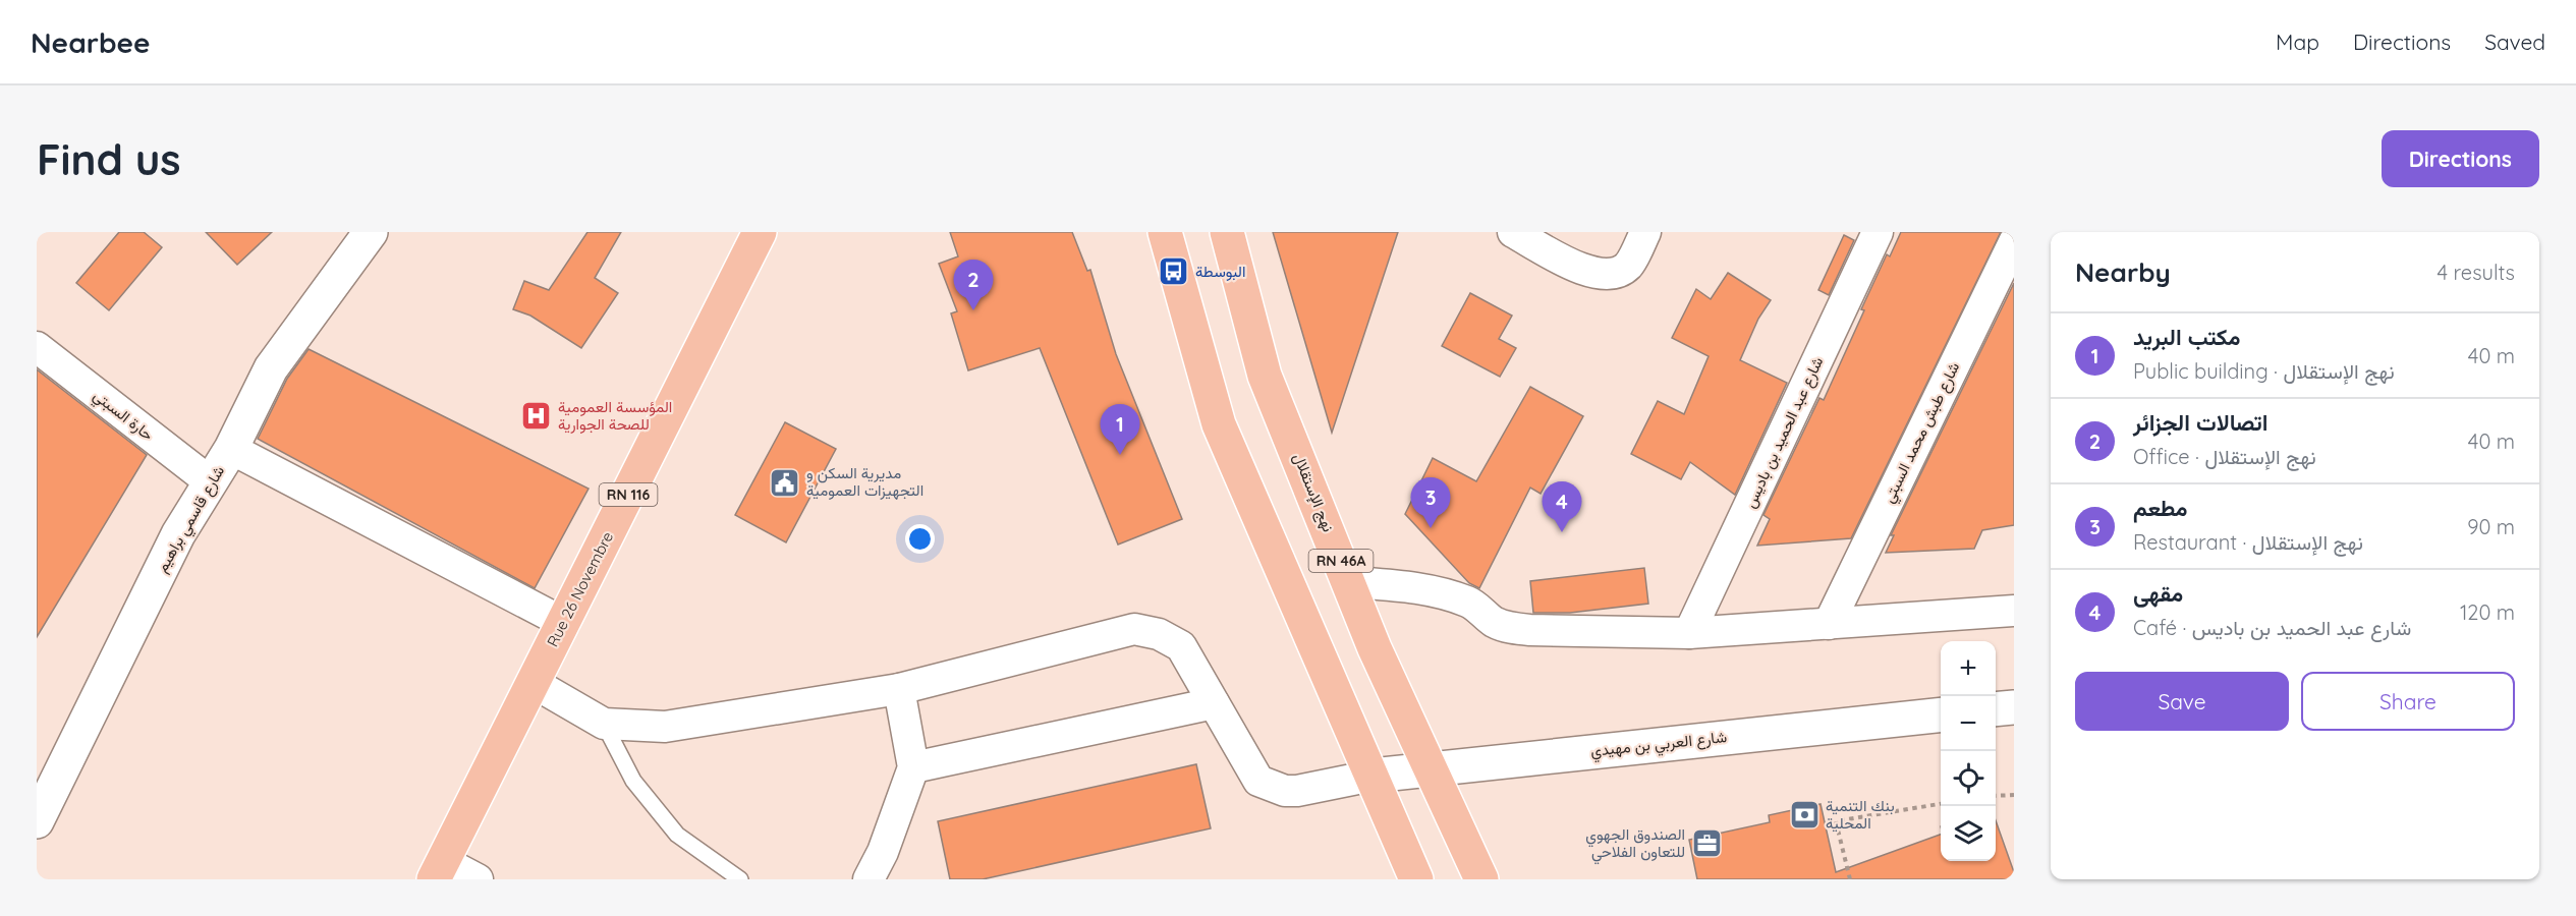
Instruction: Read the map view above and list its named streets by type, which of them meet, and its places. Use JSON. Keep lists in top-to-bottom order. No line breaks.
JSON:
{"streets":{"main road":["نهج الإستقلال","RN 116","RN 46A","Rue 26 Novembre"],"street":["حارة السبتي","شارع عبد الحميد بن باديس","شارع طبش محمد السبتي","شارع قاسمي براهيم","شارع العربي بن مهيدي"]},"crossings":[["حارة السبتي","شارع قاسمي براهيم"],["نهج الإستقلال","شارع العربي بن مهيدي"]],"places":{"bus stop":["البوسطة"],"hospital":["المؤسسة العمومية للصحة الجوارية"],"public building":["مديرية السكن و التجهيزات العمومية"],"bank":["بنك التنمية المحلية"],"office":["الصندوق الجهوي للتعاون الفلاحي"]},"page":{"header":"Nearbee","nav":["Map","Directions","Saved"],"buttons":["Directions",["Save","Share"]],"title":"Find us","heading":["Nearby","4 results"],"pins":["2","1","3","4"],"list":[{"mark":"1","name":"مكتب البريد","note":"Public building · نهج الإستقلال","value":"40 m"},{"mark":"2","name":"اتصالات الجزائر","note":"Office · نهج الإستقلال","value":"40 m"},{"mark":"3","name":"مطعم","note":"Restaurant · نهج الإستقلال","value":"90 m"},{"mark":"4","name":"مقهى","note":"Café · شارع عبد الحميد بن باديس","value":"120 m"}],"map_buttons":["+","−"]}}
